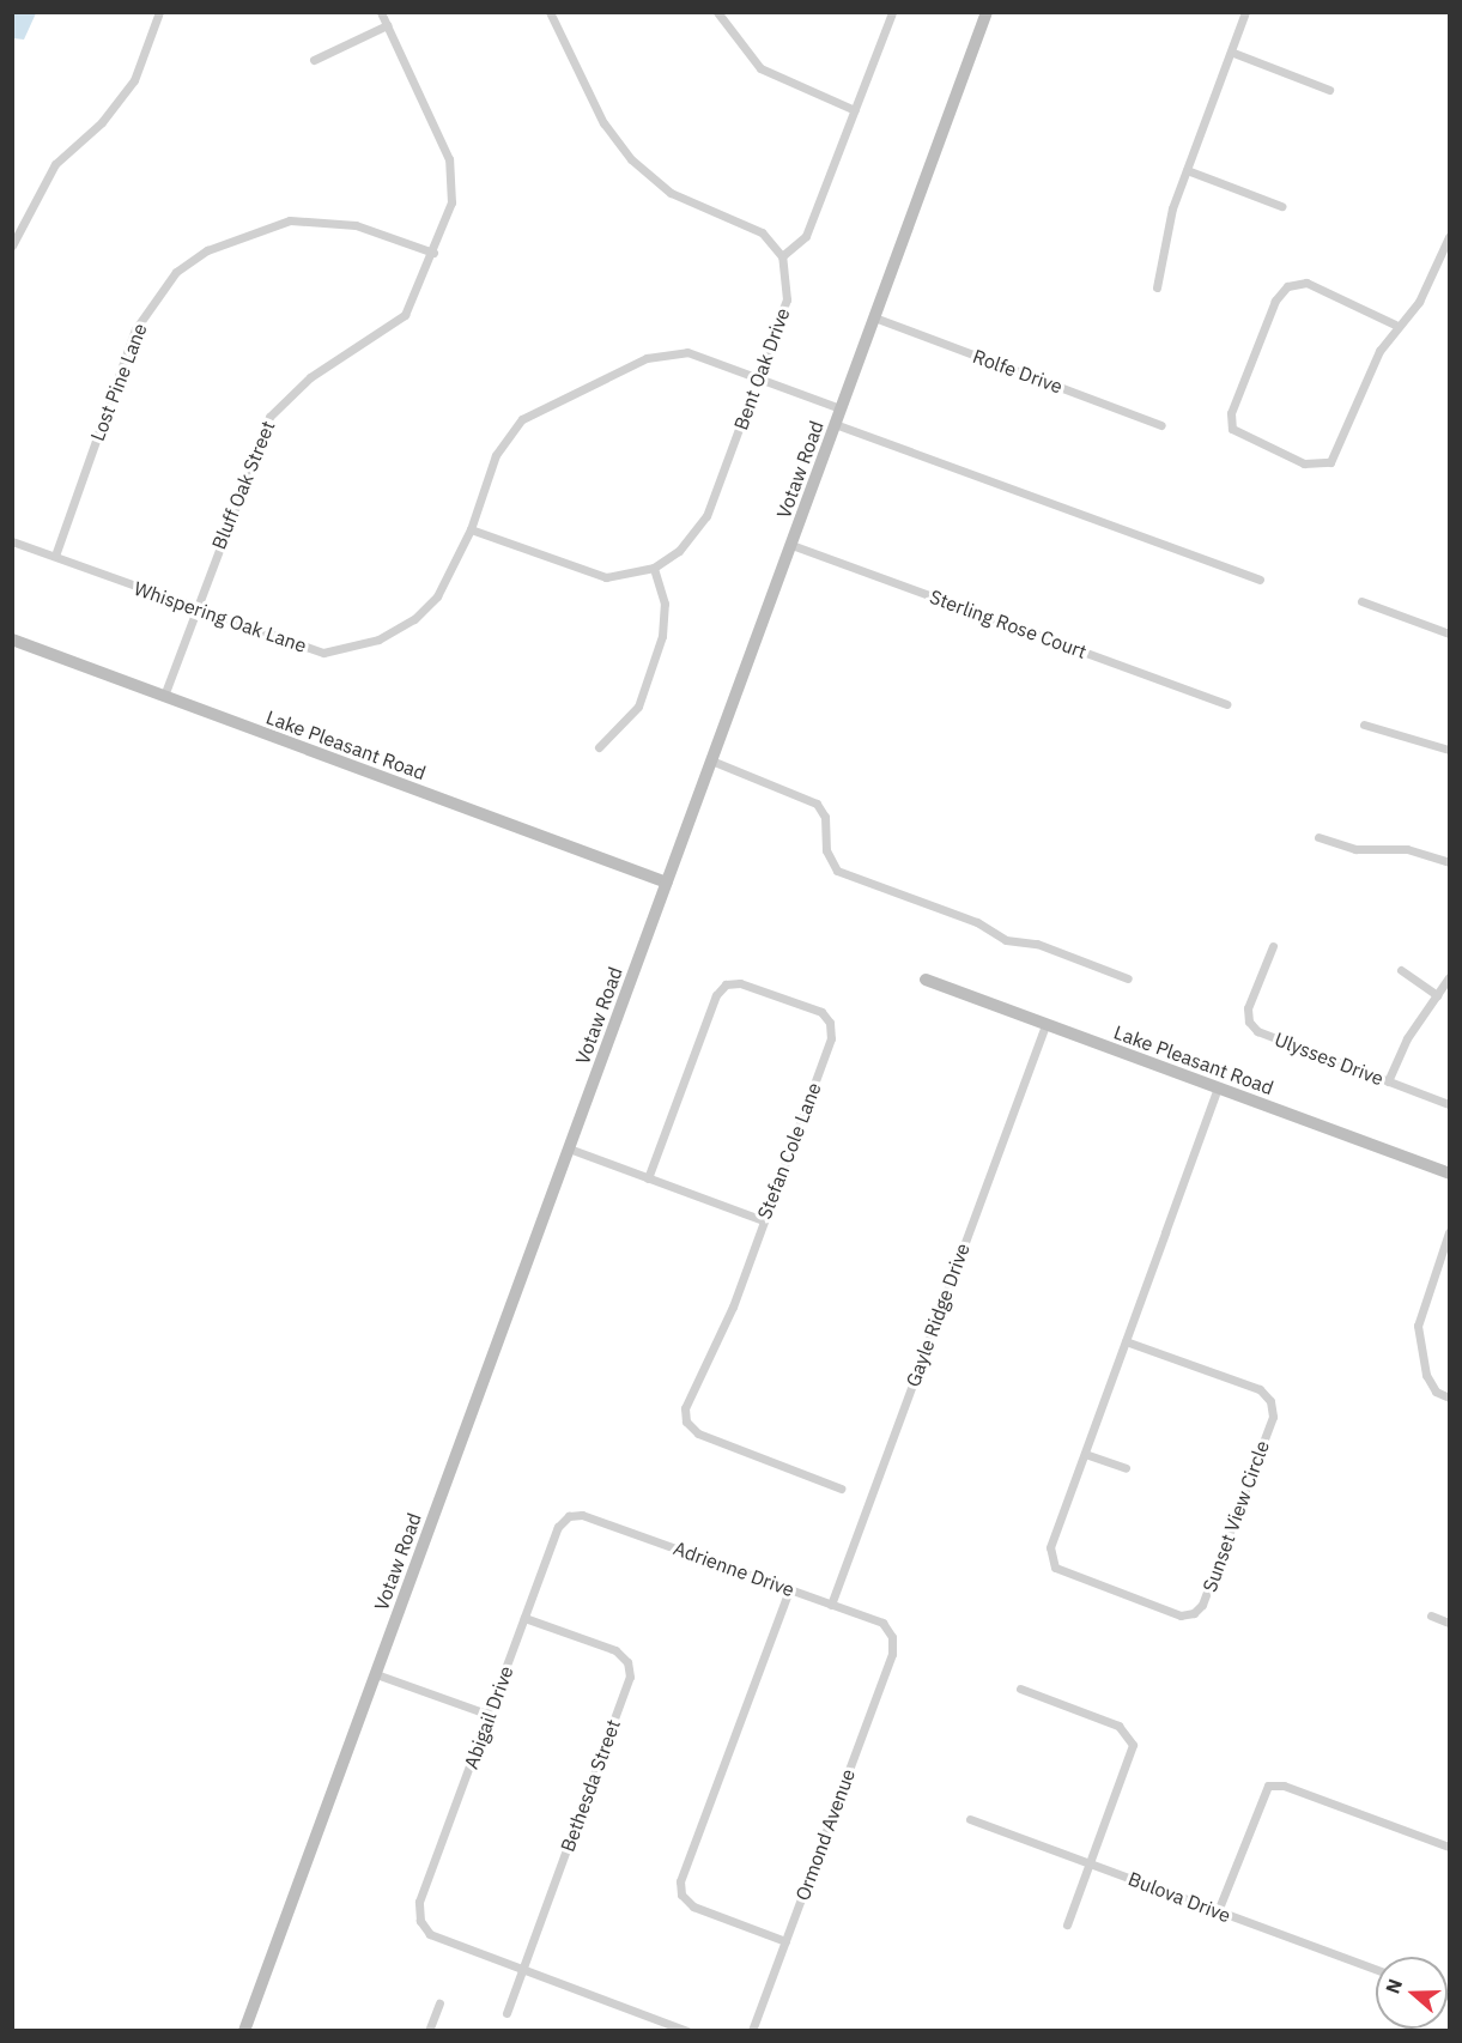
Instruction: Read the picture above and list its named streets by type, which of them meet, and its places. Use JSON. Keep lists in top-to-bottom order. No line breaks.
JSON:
{"streets":{"street":["Bent Oak Drive","Rolfe Drive","Lost Pine Lane","Votaw Road","Bluff Oak Street","Whispering Oak Lane","Sterling Rose Court","Lake Pleasant Road","Ulysses Drive","Stefan Cole Lane","Gayle Ridge Drive","Sunset View Circle","Adrienne Drive","Abigail Drive","Bethesda Street","Ormond Avenue","Bulova Drive"]},"crossings":[["Bent Oak Drive","Whispering Oak Lane"],["Rolfe Drive","Votaw Road"],["Lost Pine Lane","Bluff Oak Street"],["Lost Pine Lane","Whispering Oak Lane"],["Votaw Road","Whispering Oak Lane"],["Votaw Road","Sterling Rose Court"],["Votaw Road","Lake Pleasant Road"],["Bluff Oak Street","Whispering Oak Lane"],["Bluff Oak Street","Lake Pleasant Road"],["Lake Pleasant Road","Gayle Ridge Drive"],["Lake Pleasant Road","Sunset View Circle"],["Gayle Ridge Drive","Adrienne Drive"],["Adrienne Drive","Abigail Drive"],["Adrienne Drive","Ormond Avenue"],["Abigail Drive","Bethesda Street"]],"north":"left"}
